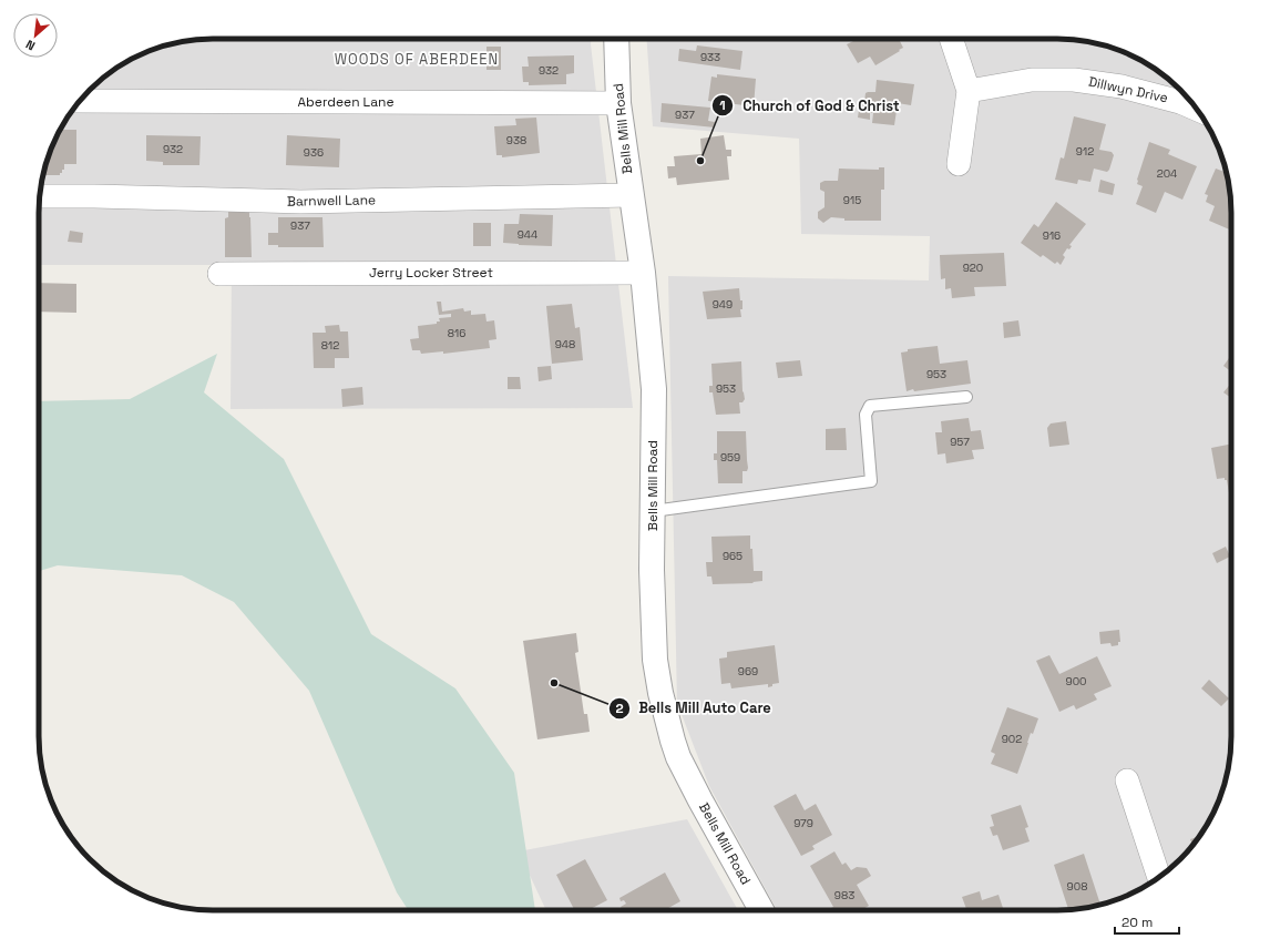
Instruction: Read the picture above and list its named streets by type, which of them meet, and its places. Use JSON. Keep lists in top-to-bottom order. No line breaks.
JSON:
{"streets":{"street":["Dillwyn Drive","Aberdeen Lane","Bells Mill Road","Barnwell Lane","Jerry Locker Street"]},"crossings":[["Aberdeen Lane","Bells Mill Road"],["Bells Mill Road","Barnwell Lane"],["Bells Mill Road","Jerry Locker Street"]],"districts":["WOODS OF ABERDEEN"],"places":["Church of God & Christ","Bells Mill Auto Care"],"house_numbers":["933","932","937","938","932","912","936","204","915","937","944","916","920","949","816","948","812","953","953","957","959","965","969","900","902","979","908","983"],"scale_bar":"20 m","north":"bottom left"}
